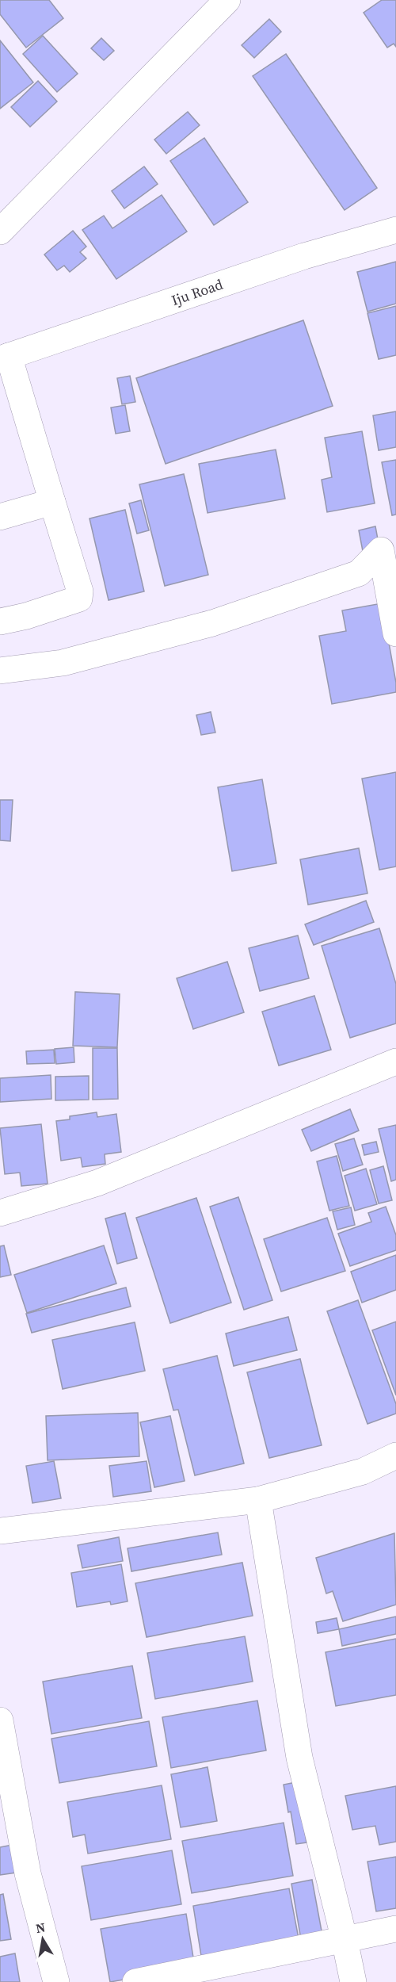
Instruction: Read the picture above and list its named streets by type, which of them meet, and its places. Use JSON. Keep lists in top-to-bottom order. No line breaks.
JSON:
{"streets":{"street":["Iju Road"]},"north":"top"}
